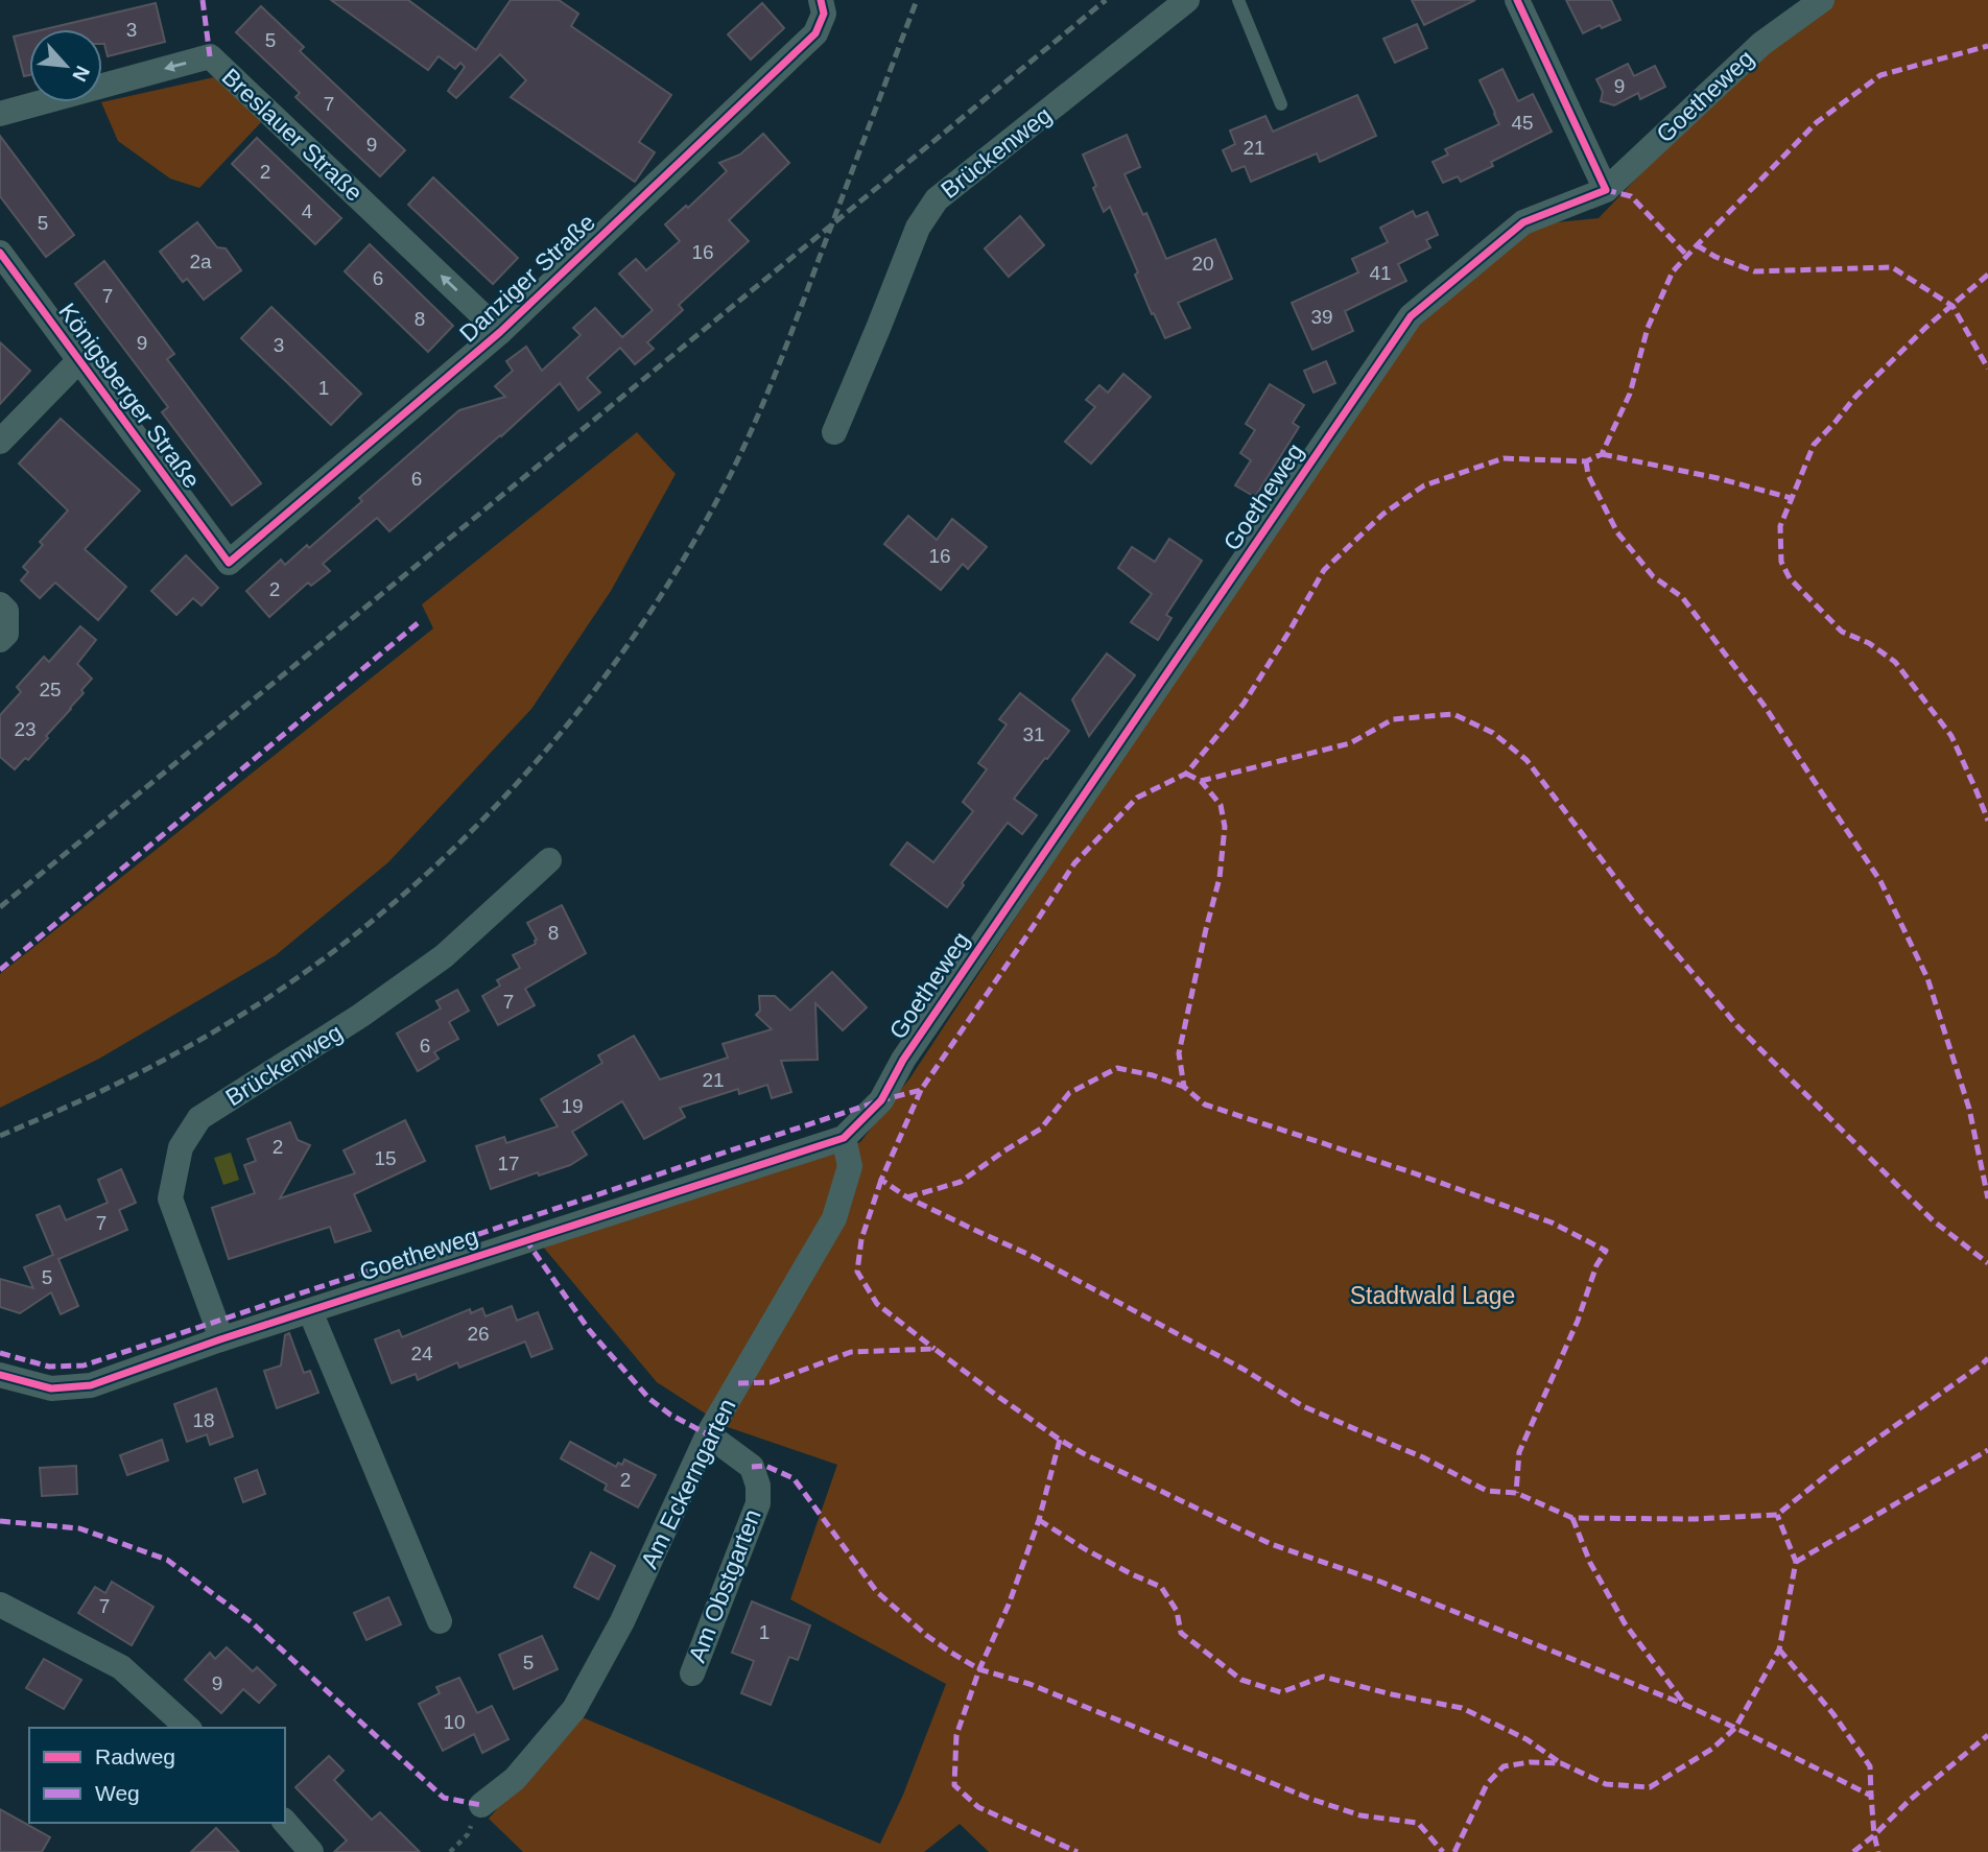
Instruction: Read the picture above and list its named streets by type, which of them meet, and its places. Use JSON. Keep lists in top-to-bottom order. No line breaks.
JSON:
{"streets":{"street":["Goetheweg","Breslauer Straße","Brückenweg","Danziger Straße","Königsberger Straße","Am Eckerngarten","Am Obstgarten"]},"crossings":[["Goetheweg","Brückenweg"],["Goetheweg","Am Eckerngarten"],["Breslauer Straße","Danziger Straße"],["Danziger Straße","Königsberger Straße"],["Am Eckerngarten","Am Obstgarten"]],"one_way":["Breslauer Straße"],"parks":["Stadtwald Lage"],"house_numbers":["3","5","9","7","45","9","21","2","4","5","16","2a","20","41","6","7","39","8","9","3","1","6","16","2","25","23","31","8","7","6","21","19","2","15","17","7","5","26","24","18","2","7","1","5","9","10"],"legend":["Radweg","Weg"],"north":"bottom right"}
